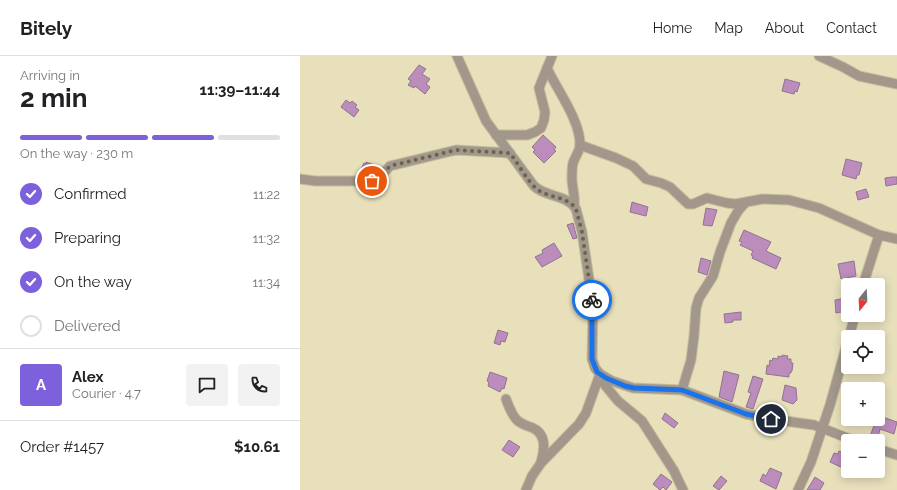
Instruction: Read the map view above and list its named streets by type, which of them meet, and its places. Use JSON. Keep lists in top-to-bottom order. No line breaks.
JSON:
{"north":"bottom","page":{"header":"Bitely","nav":["Home","Map","About","Contact"],"heading":["2 min","Arriving in","11:39–11:44"],"panel":["Alex","Courier · 4.7","Order #1457","$10.61"],"bar":"On the way · 230 m","list":[["Confirmed","11:22"],["Preparing","11:32"],["On the way","11:34"],"Delivered"],"map_buttons":["+","−"],"round":"A"}}
